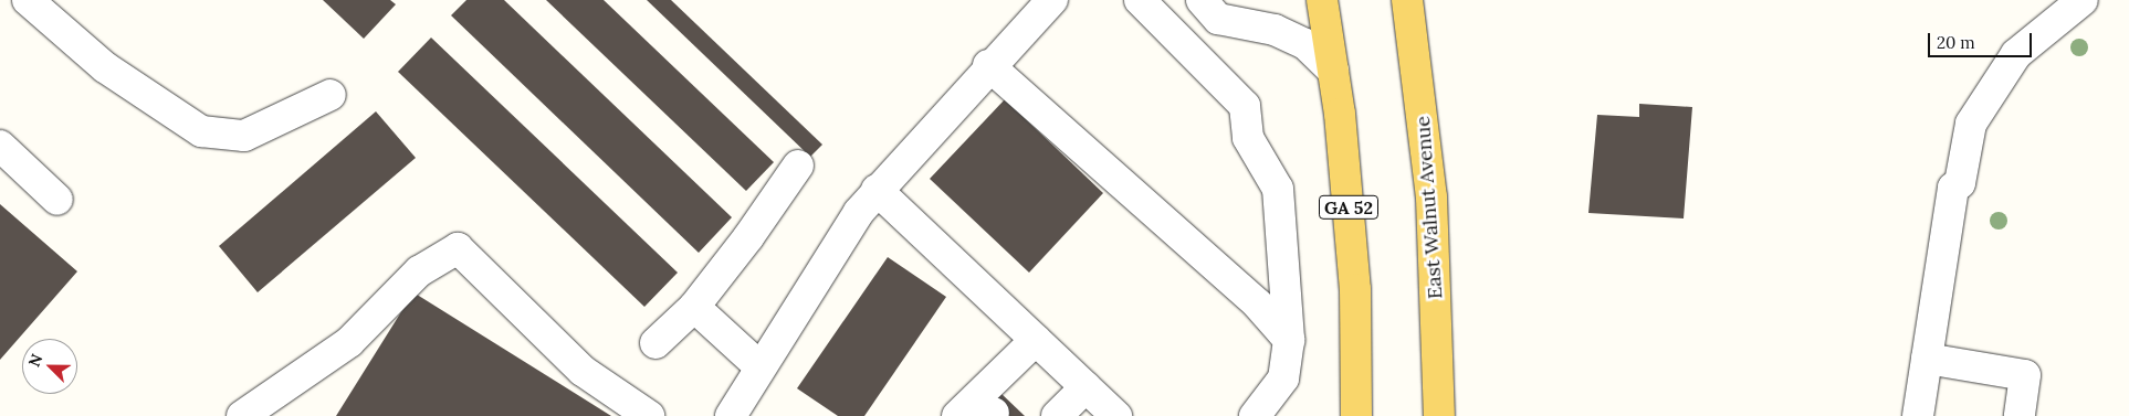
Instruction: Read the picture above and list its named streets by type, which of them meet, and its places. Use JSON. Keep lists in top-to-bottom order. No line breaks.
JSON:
{"streets":{"main road":["GA 52","East Walnut Avenue"]},"scale_bar":"20 m","north":"top left"}
